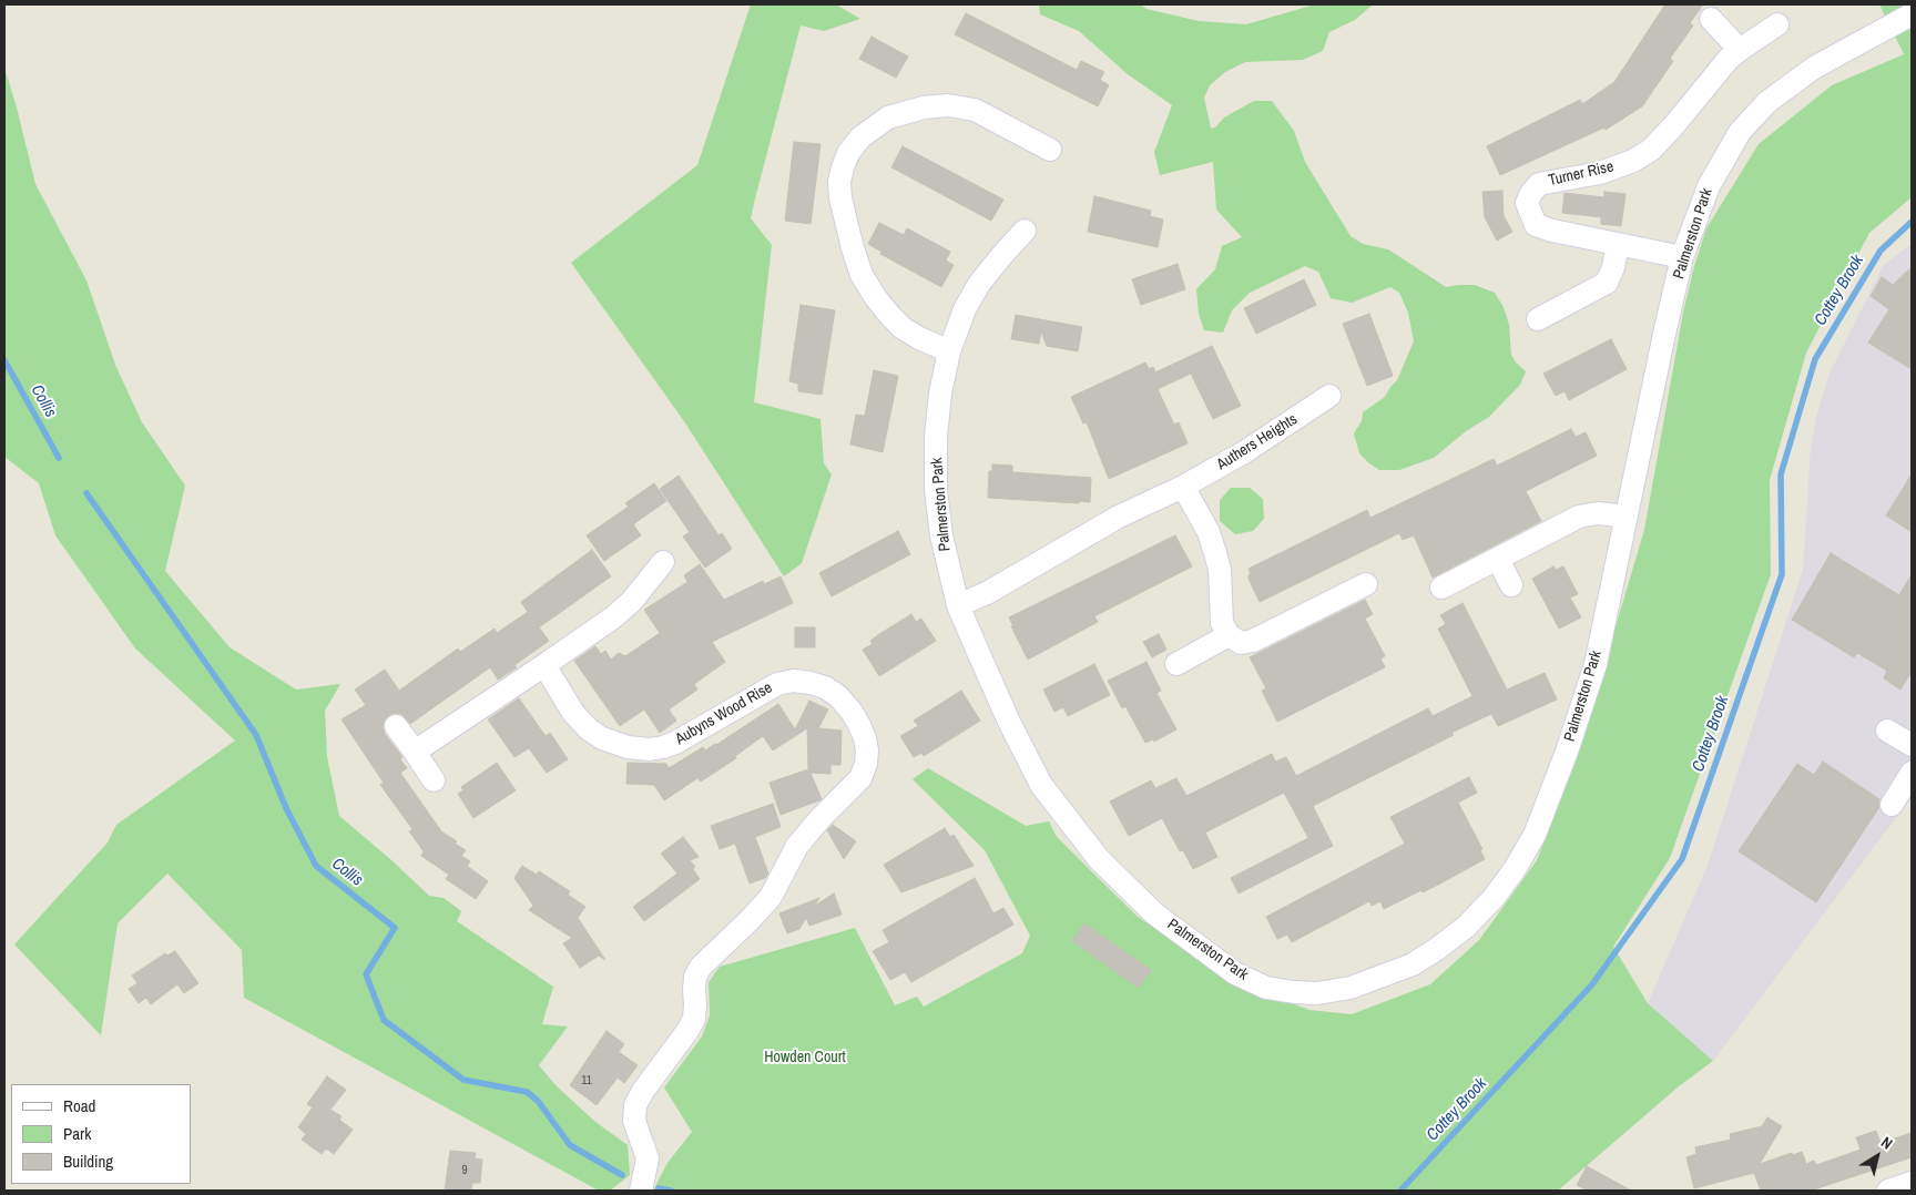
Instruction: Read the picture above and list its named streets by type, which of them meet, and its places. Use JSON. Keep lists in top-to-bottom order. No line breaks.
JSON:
{"streets":{"street":["Turner Rise","Palmerston Park","Authers Heights","Aubyns Wood Rise"]},"crossings":[["Turner Rise","Palmerston Park"],["Palmerston Park","Authers Heights"]],"water":["Cottey Brook","Collis"],"parks":["Howden Court"],"house_numbers":["11","9"],"legend":["Road","Park","Building"],"north":"top right"}
